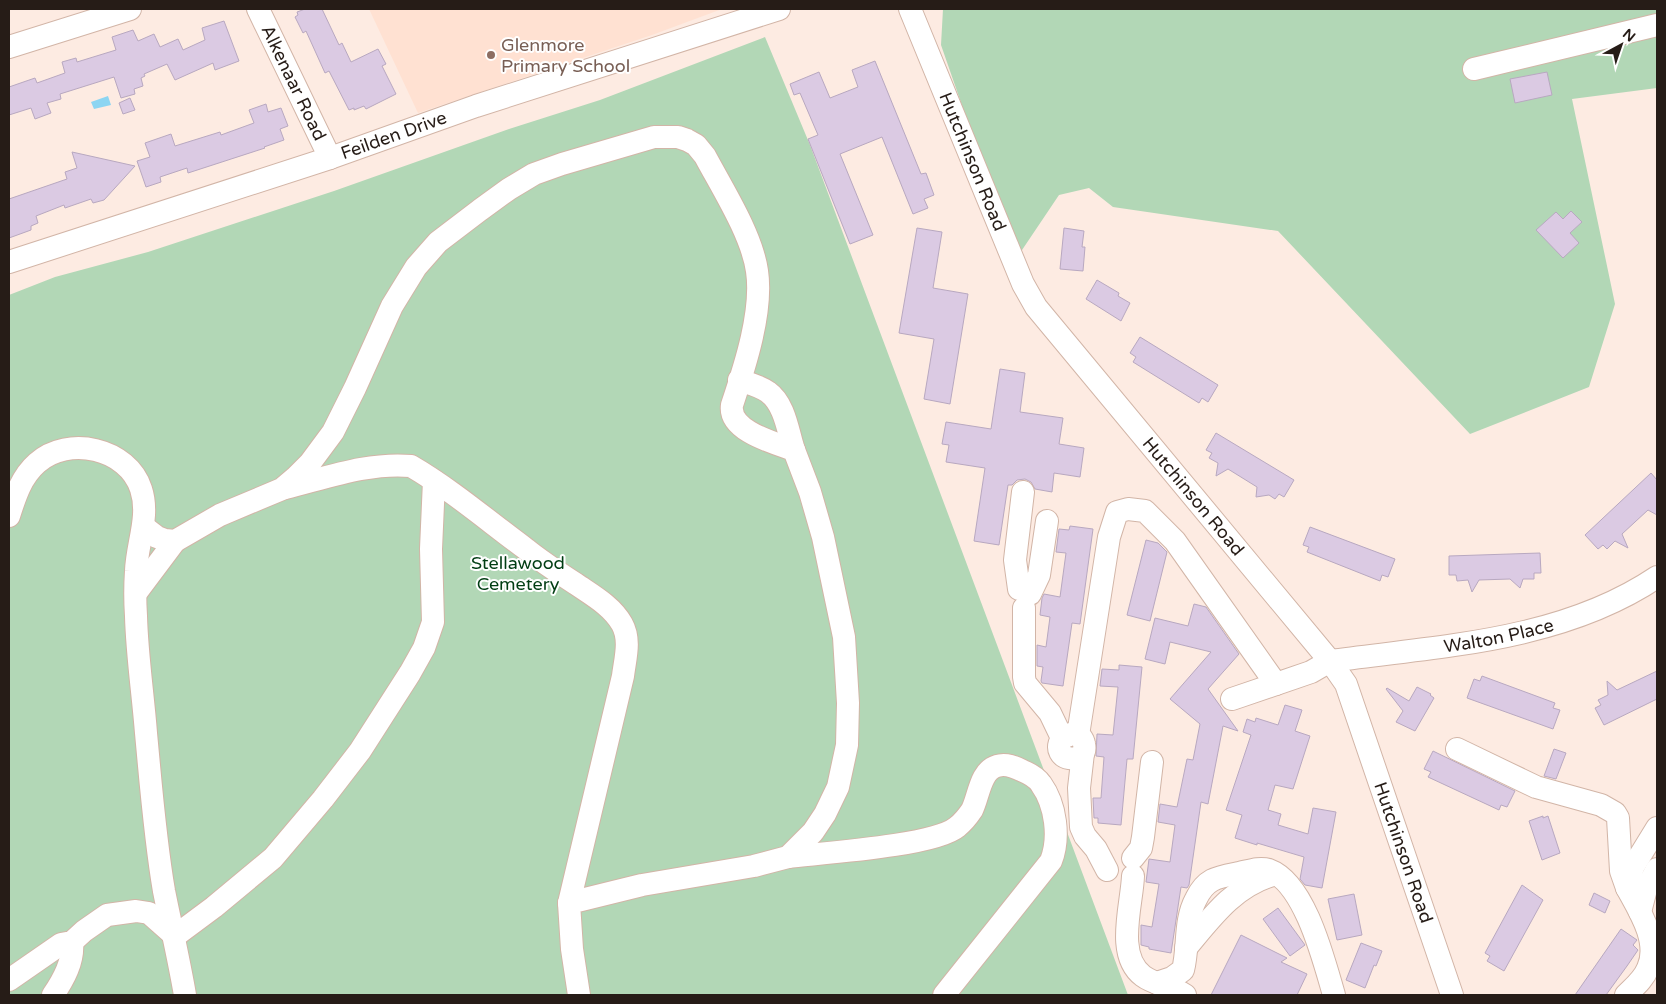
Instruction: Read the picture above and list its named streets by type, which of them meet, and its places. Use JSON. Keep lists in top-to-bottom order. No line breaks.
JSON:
{"streets":{"street":["Alkenaar Road","Feilden Drive","Hutchinson Road","Walton Place"]},"crossings":[["Alkenaar Road","Feilden Drive"],["Hutchinson Road","Walton Place"]],"parks":["Stellawood Cemetery"],"places":["Glenmore Primary School"],"north":"top right"}
